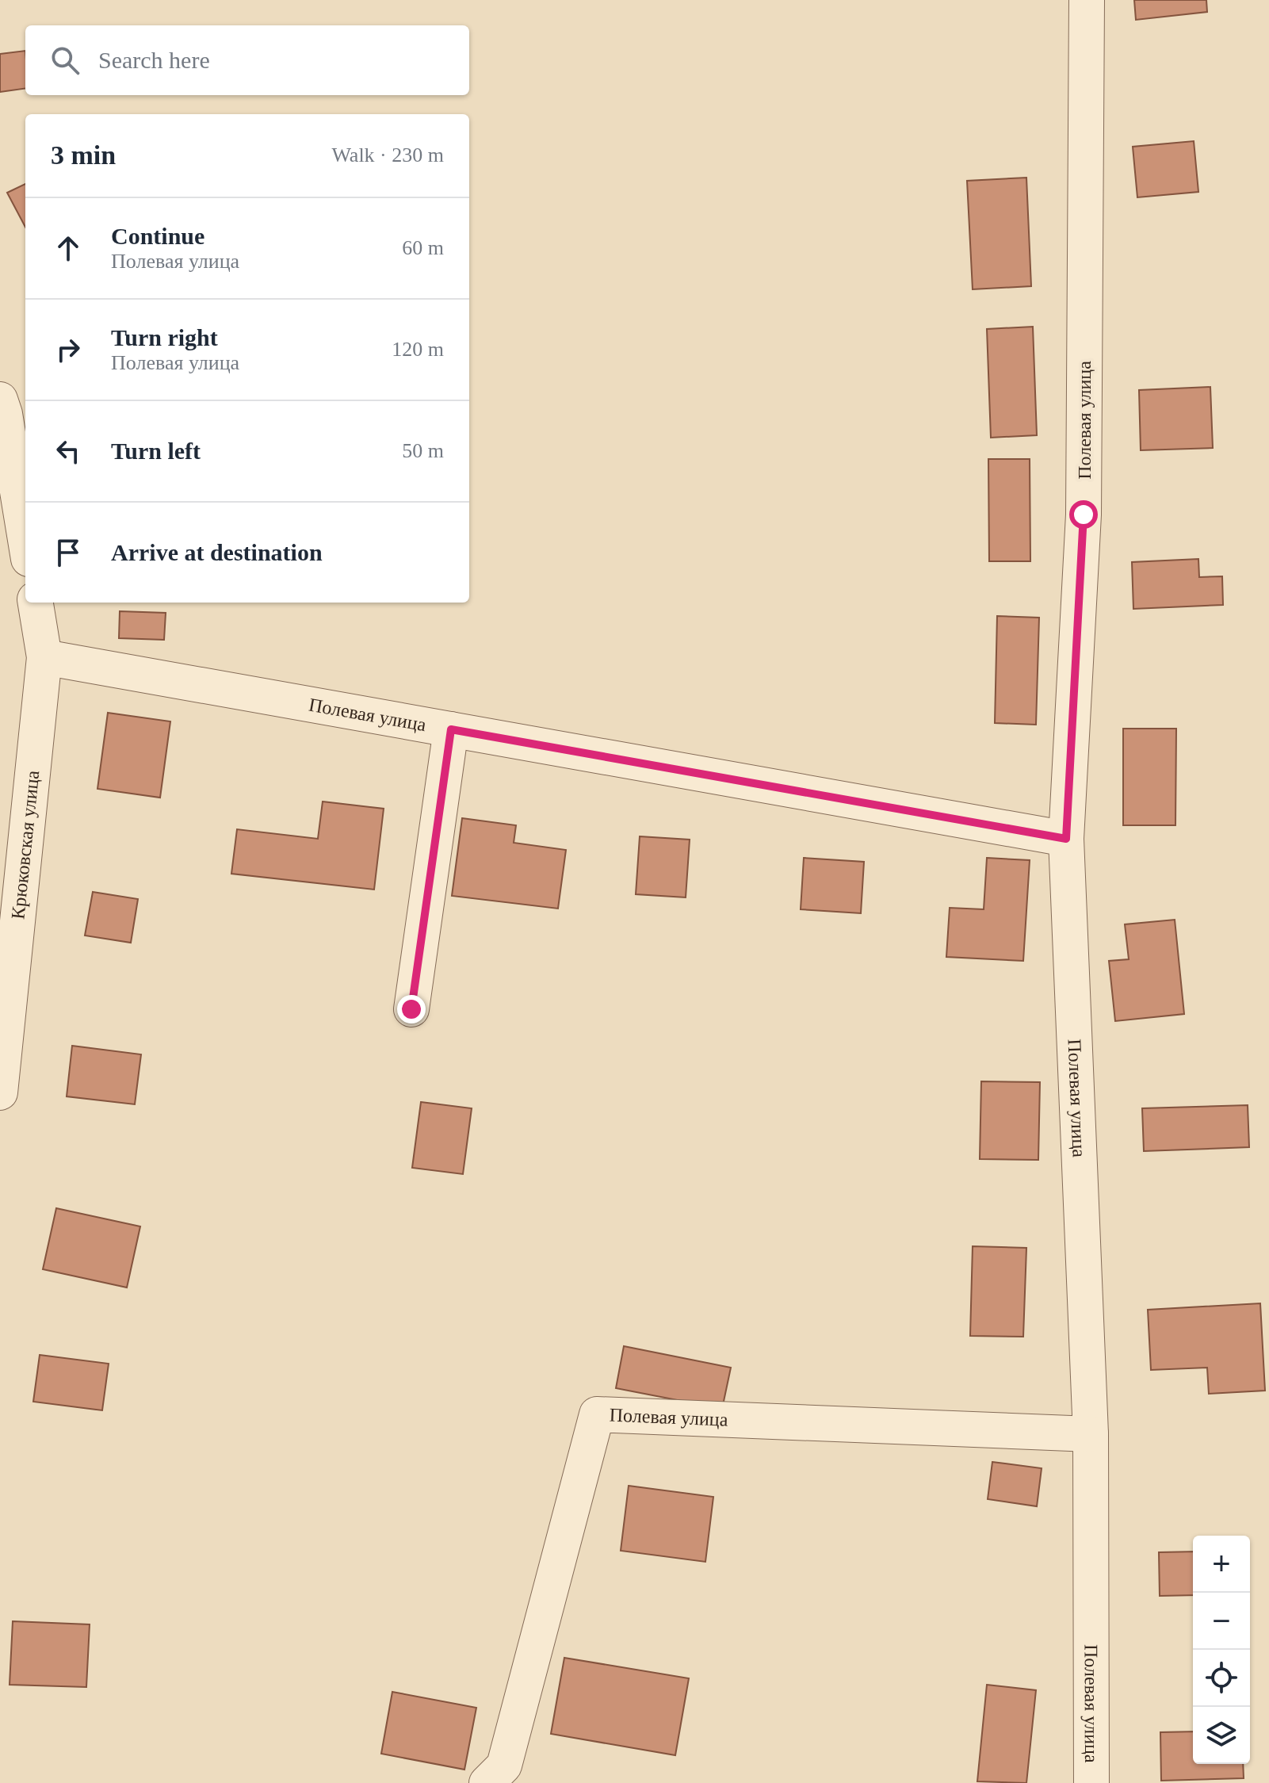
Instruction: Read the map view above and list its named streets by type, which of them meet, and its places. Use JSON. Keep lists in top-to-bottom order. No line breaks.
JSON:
{"streets":{"street":["Полевая улица","Крюковская улица"]},"crossings":[["Полевая улица","Крюковская улица"]],"page":{"search":"Search here","heading":["3 min","Walk · 230 m"],"list":[["Continue","Полевая улица","60 m"],["Turn right","Полевая улица","120 m"],["Turn left","50 m"],"Arrive at destination"],"map_buttons":["+","−"]}}
